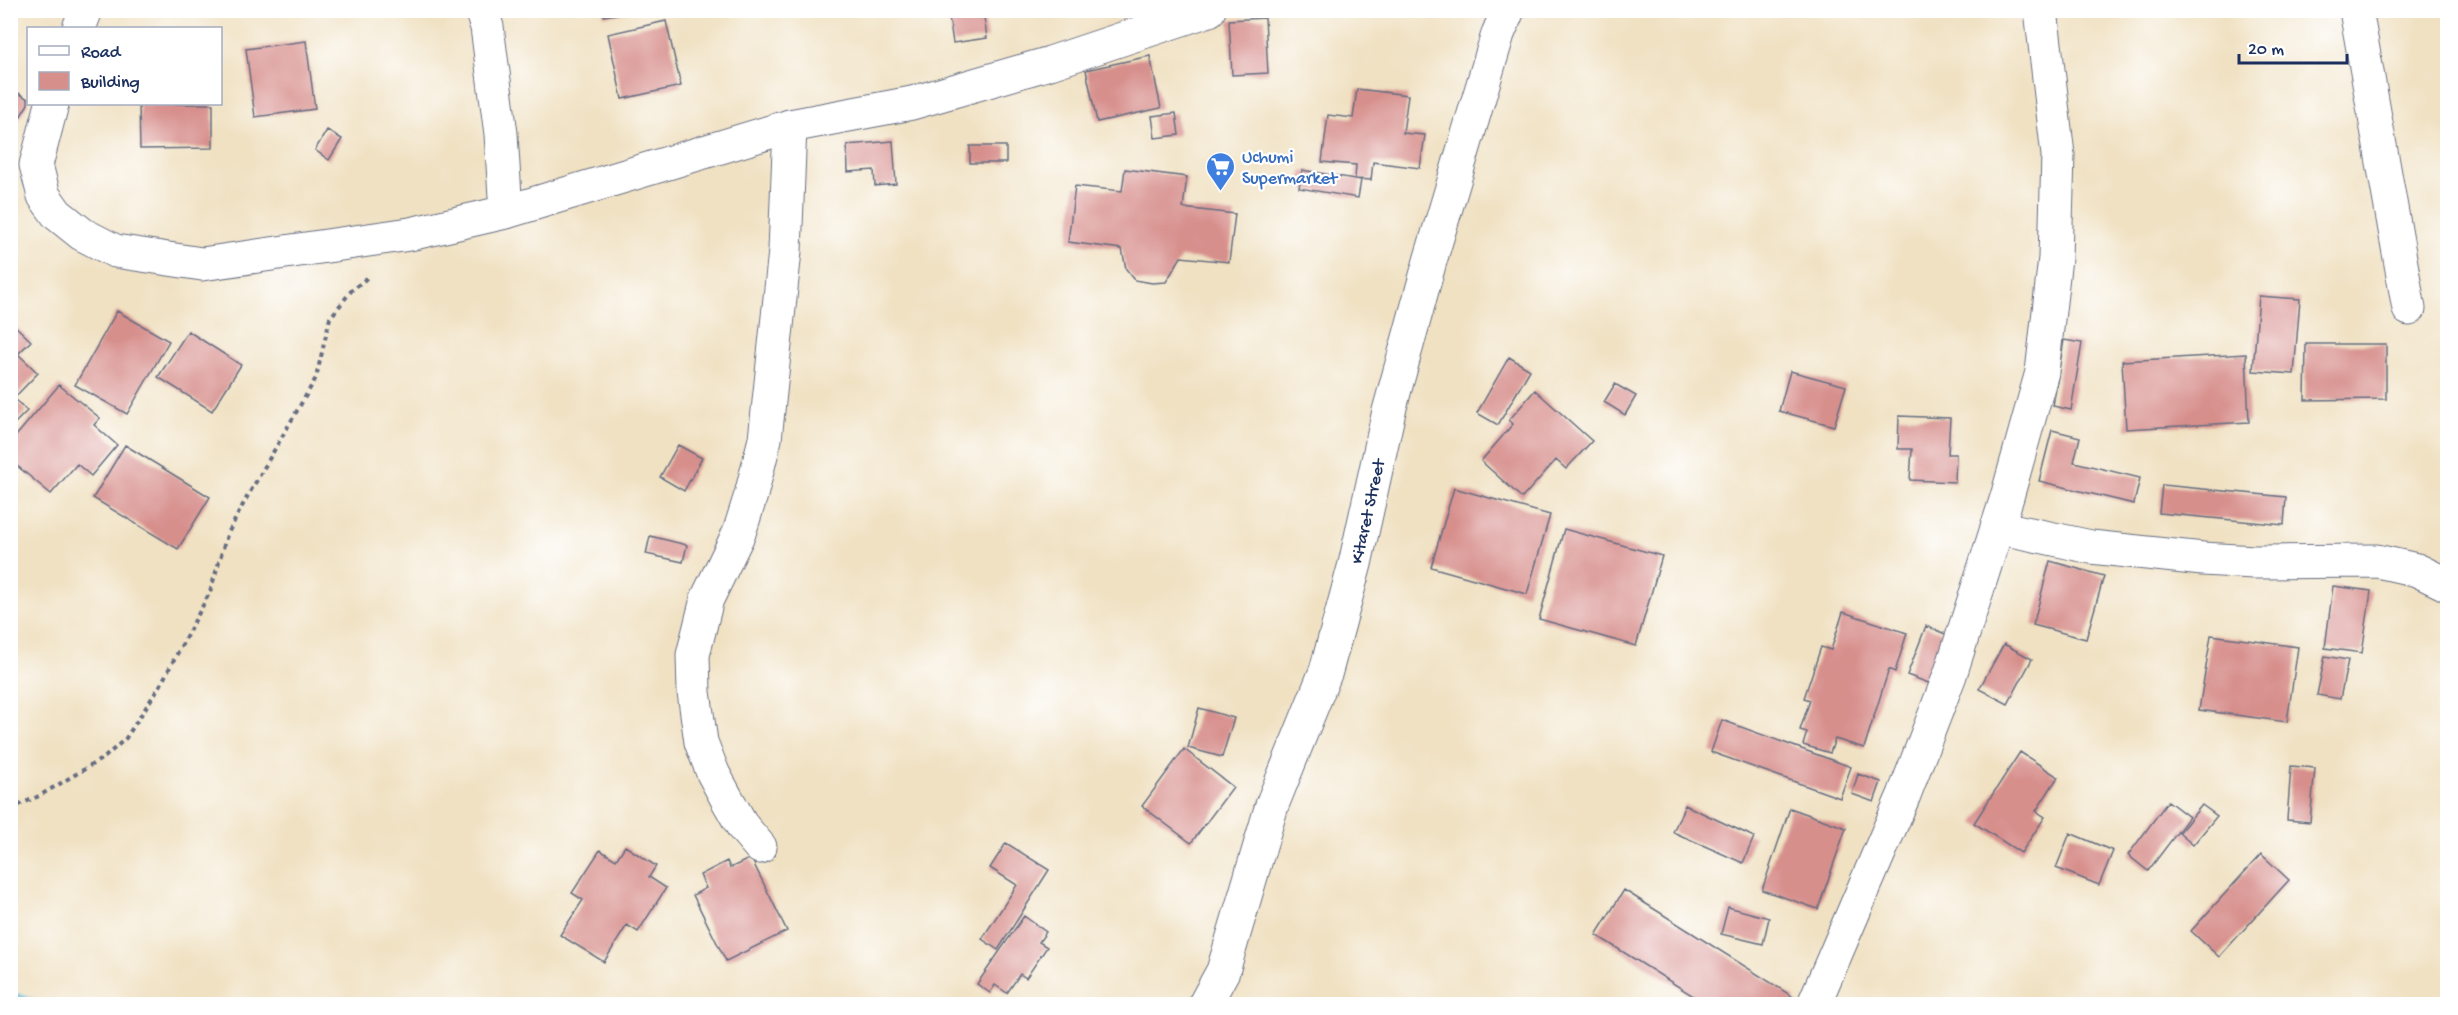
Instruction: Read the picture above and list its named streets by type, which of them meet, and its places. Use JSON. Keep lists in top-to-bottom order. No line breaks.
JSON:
{"streets":{"street":["Kitaret Street"]},"places":{"supermarket":["Uchumi Supermarket"]},"legend":["Road","Building"],"scale_bar":"20 m"}
